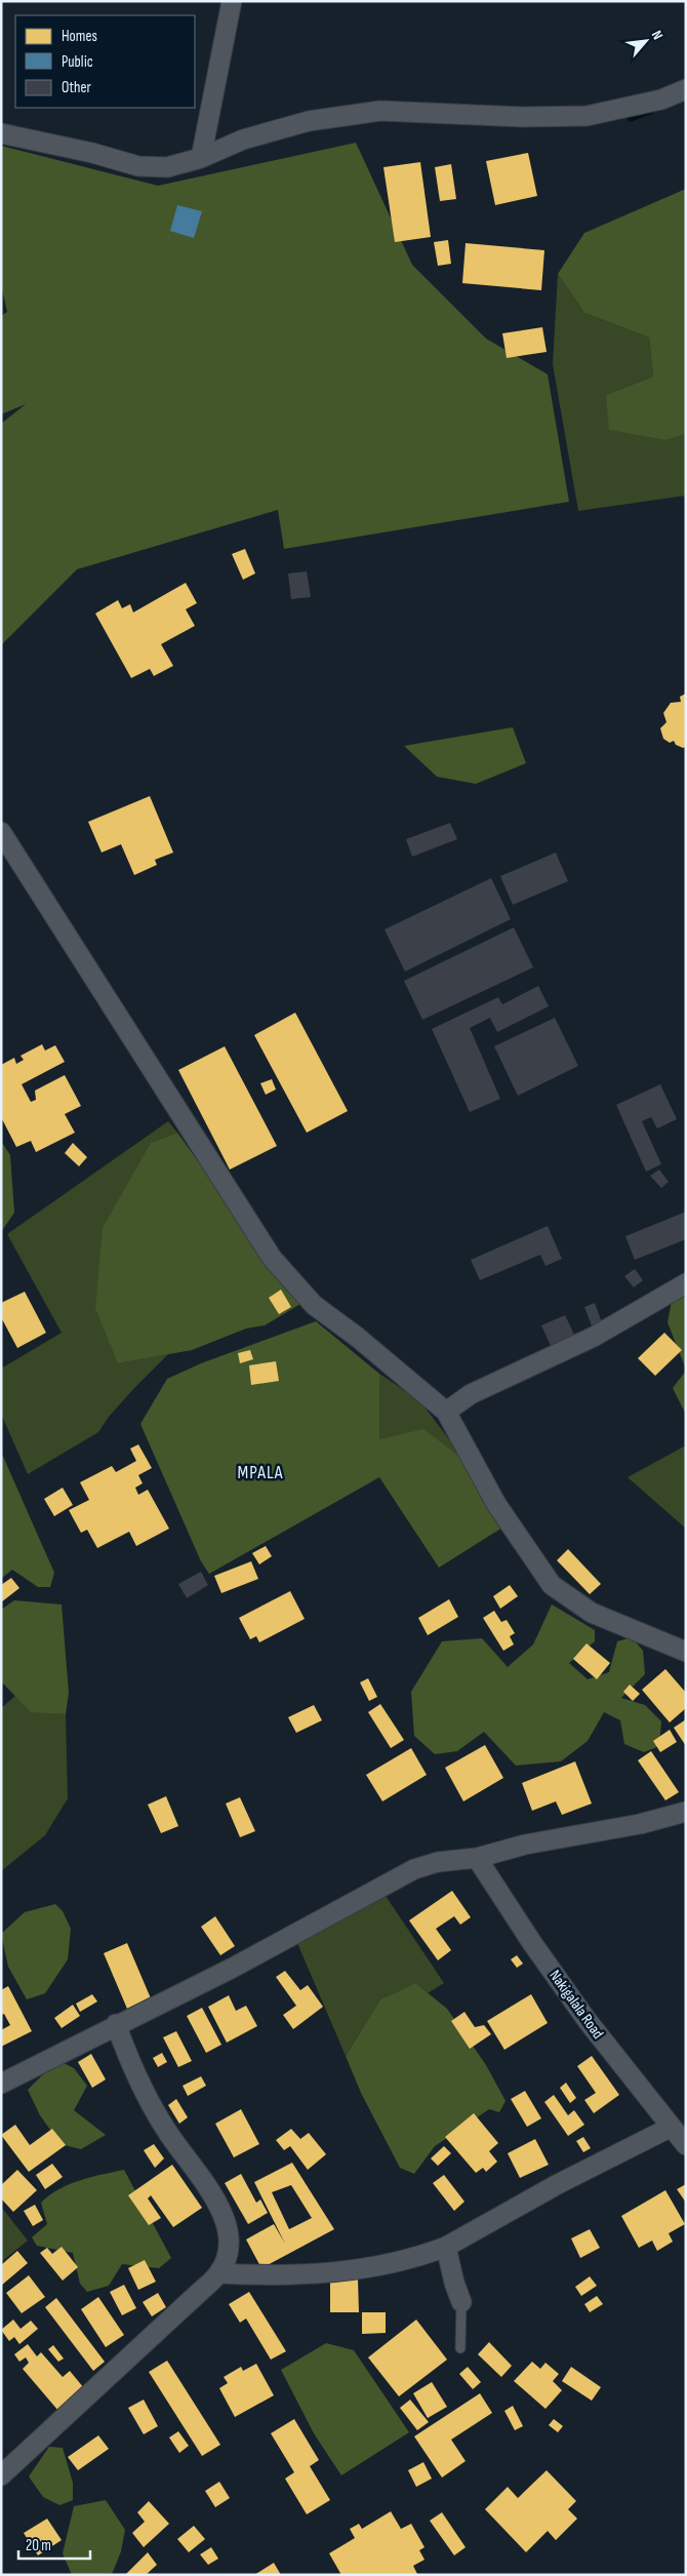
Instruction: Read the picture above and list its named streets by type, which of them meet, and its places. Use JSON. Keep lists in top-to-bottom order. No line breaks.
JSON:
{"streets":{"street":["Nakigalala Road"]},"districts":["MPALA"],"legend":["Homes","Public","Other"],"scale_bar":"20 m","north":"top right"}
